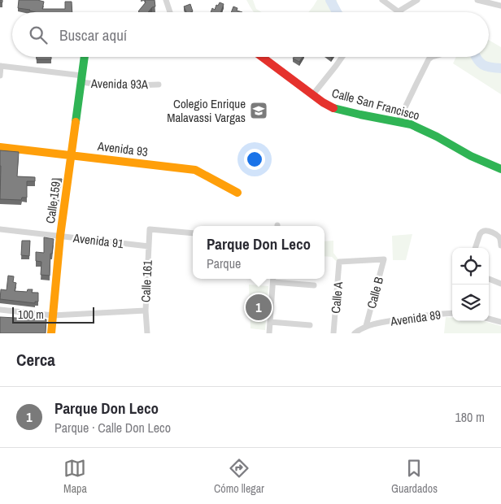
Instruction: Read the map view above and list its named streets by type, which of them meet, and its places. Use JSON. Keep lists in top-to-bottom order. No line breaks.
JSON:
{"streets":{"street":["Avenida 93A","Calle San Francisco","Avenida 93","Calle 159","Avenida 91","Calle 161","Calle B","Calle A","Avenida 89"]},"crossings":[["Avenida 93A","Calle 159"],["Avenida 93","Calle 159"],["Calle 159","Avenida 91"],["Avenida 91","Calle 161"],["Calle B","Calle A"],["Calle B","Avenida 89"]],"places":{"school or university":["Colegio Enrique Malavassi Vargas"]},"scale_bar":"100 m","page":{"search":"Buscar aquí","popup":["Parque Don Leco","Parque"],"pins":"1","scale":"100 m","heading":"Cerca","list":[{"mark":"1","name":"Parque Don Leco","note":"Parque · Calle Don Leco","value":"180 m"}],"nav":["Mapa","Cómo llegar","Guardados"]}}
